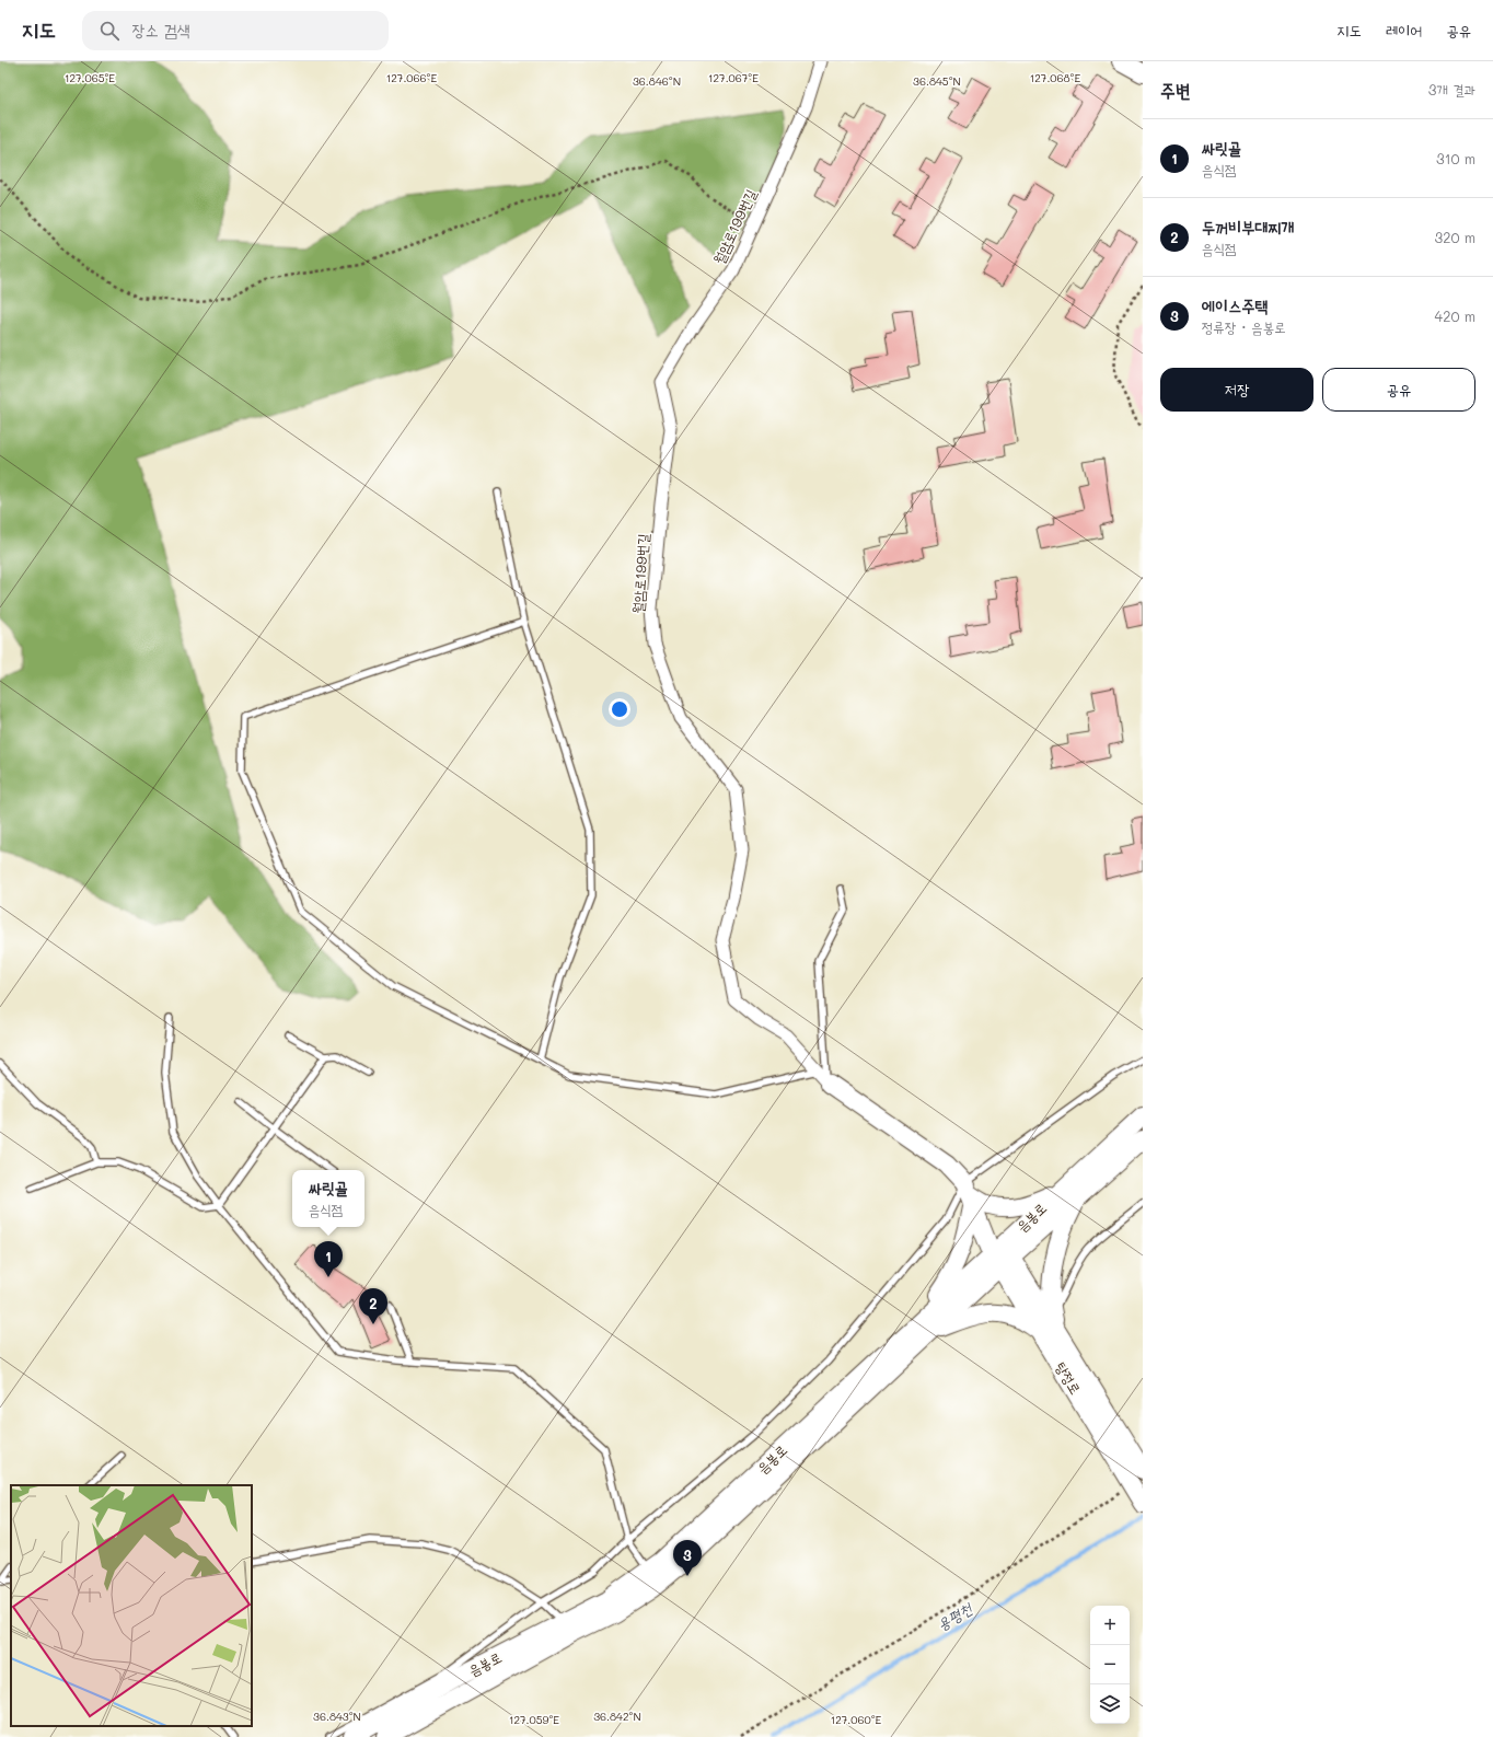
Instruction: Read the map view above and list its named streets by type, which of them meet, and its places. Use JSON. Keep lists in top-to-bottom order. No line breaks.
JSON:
{"streets":{"main road":["음봉로","탕정로"],"street":["월암로199번길"]},"crossings":[["음봉로","탕정로"]],"water":["용평천"],"page":{"header":"지도","search":"장소 검색","nav":["지도","레이어","공유"],"heading":["주변","3개 결과"],"list":[{"mark":"1","name":"싸릿골","note":"음식점","value":"310 m"},{"mark":"2","name":"두꺼비부대찌개","note":"음식점","value":"320 m"},{"mark":"3","name":"에이스주택","note":"정류장 · 음봉로","value":"420 m"}],"buttons":["저장","공유"],"popup":["싸릿골","음식점"],"pins":["1","2","3"],"map_buttons":["+","−"]},"coordinates":["127.068°E","127.065°E","127.066°E","127.067°E","36.845°N","36.846°N","36.843°N","36.842°N","127.059°E","127.060°E"]}
